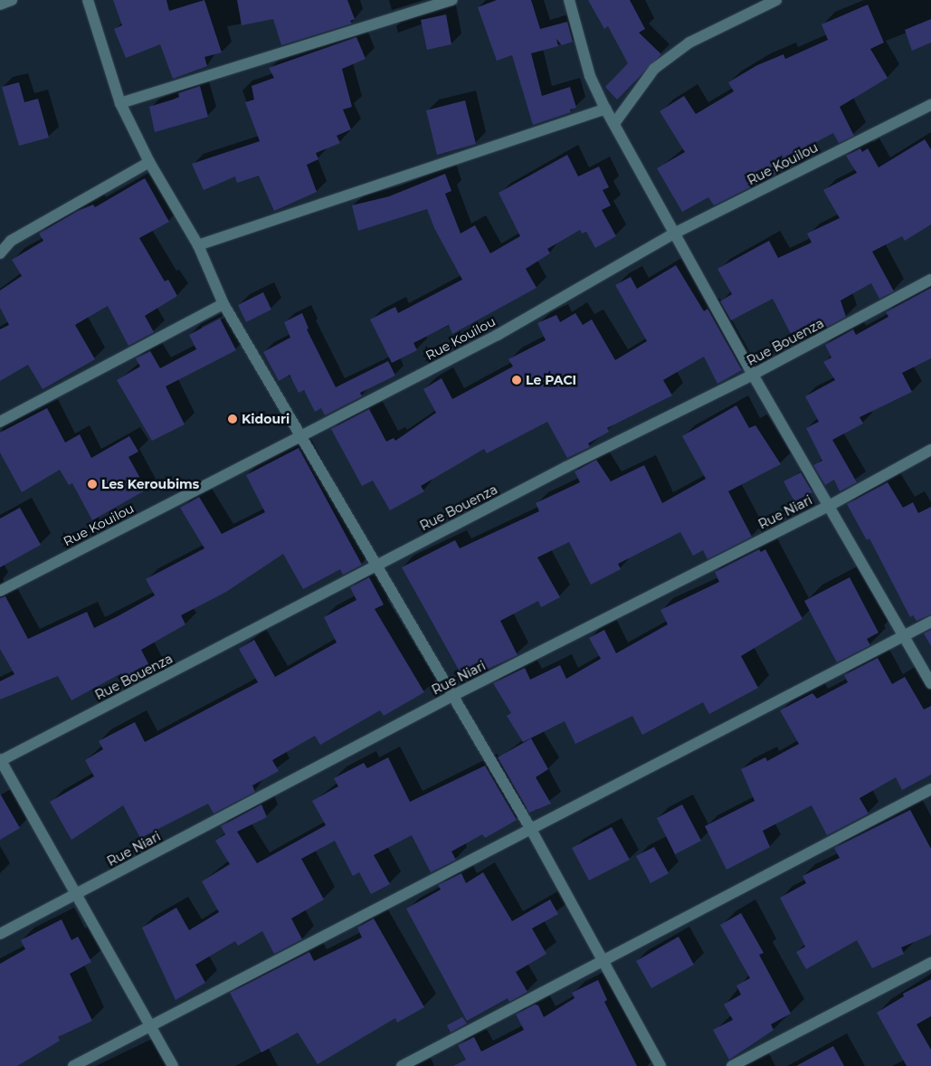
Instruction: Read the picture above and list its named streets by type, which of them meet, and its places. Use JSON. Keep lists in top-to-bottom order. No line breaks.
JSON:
{"streets":{"street":["Rue Kouilou","Rue Bouenza","Rue Niari"]},"places":["Le PACI","Kidouri","Les Keroubims"]}
